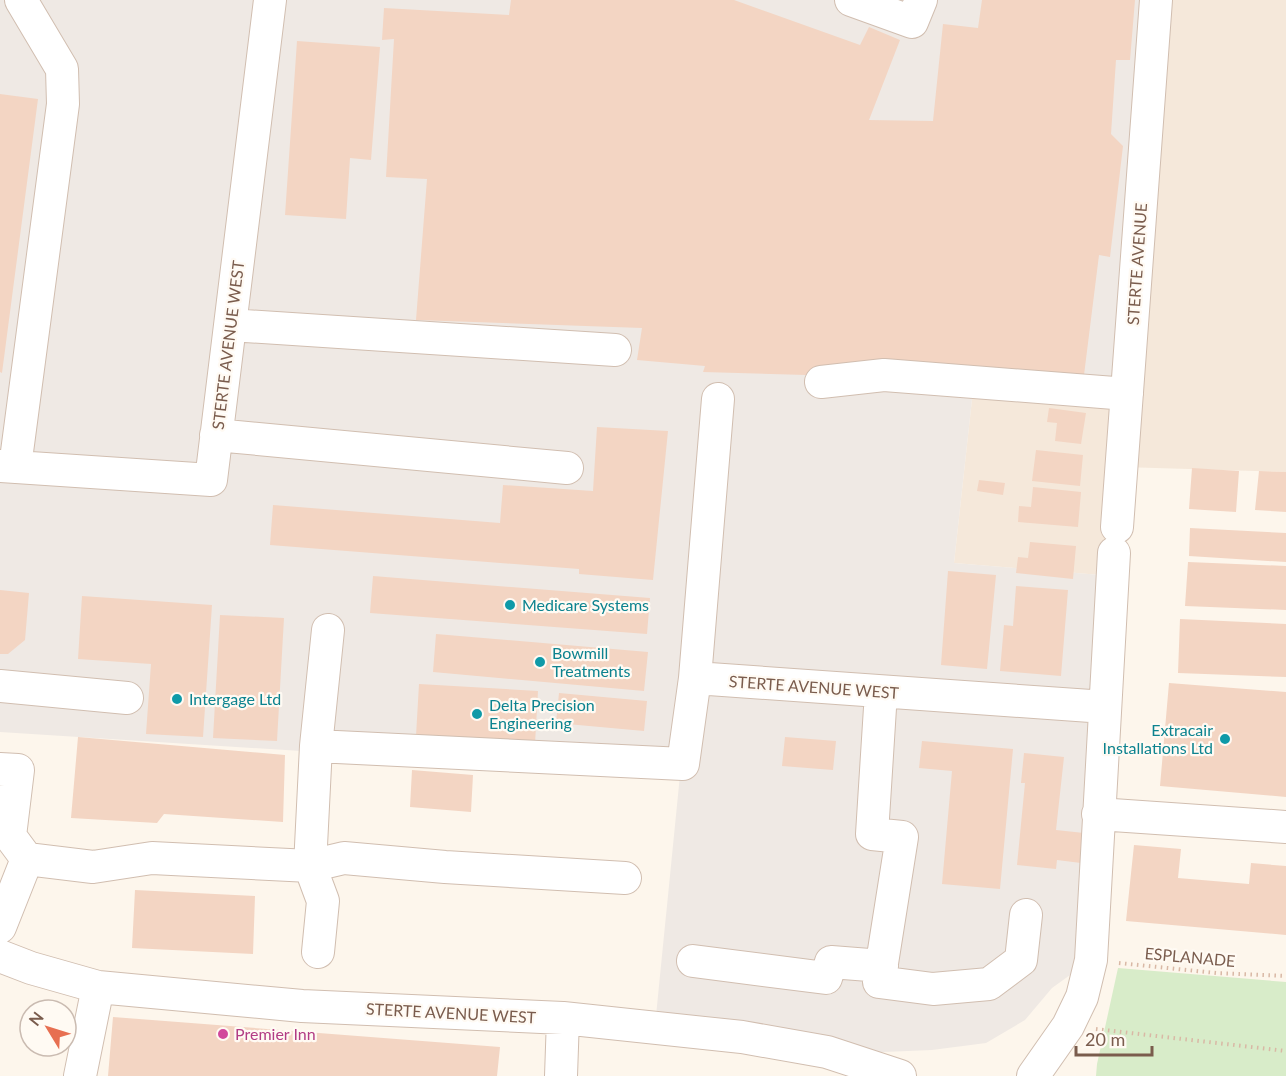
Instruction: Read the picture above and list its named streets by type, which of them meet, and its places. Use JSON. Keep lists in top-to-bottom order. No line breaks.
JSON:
{"streets":{"street":["STERTE AVENUE","STERTE AVENUE WEST"],"path":["ESPLANADE"]},"crossings":[["STERTE AVENUE","STERTE AVENUE WEST"]],"places":["Medicare Systems","Bowmill Treatments","Intergage Ltd","Delta Precision Engineering","Extracair Installations Ltd","Premier Inn"],"scale_bar":"20 m","north":"top left"}
